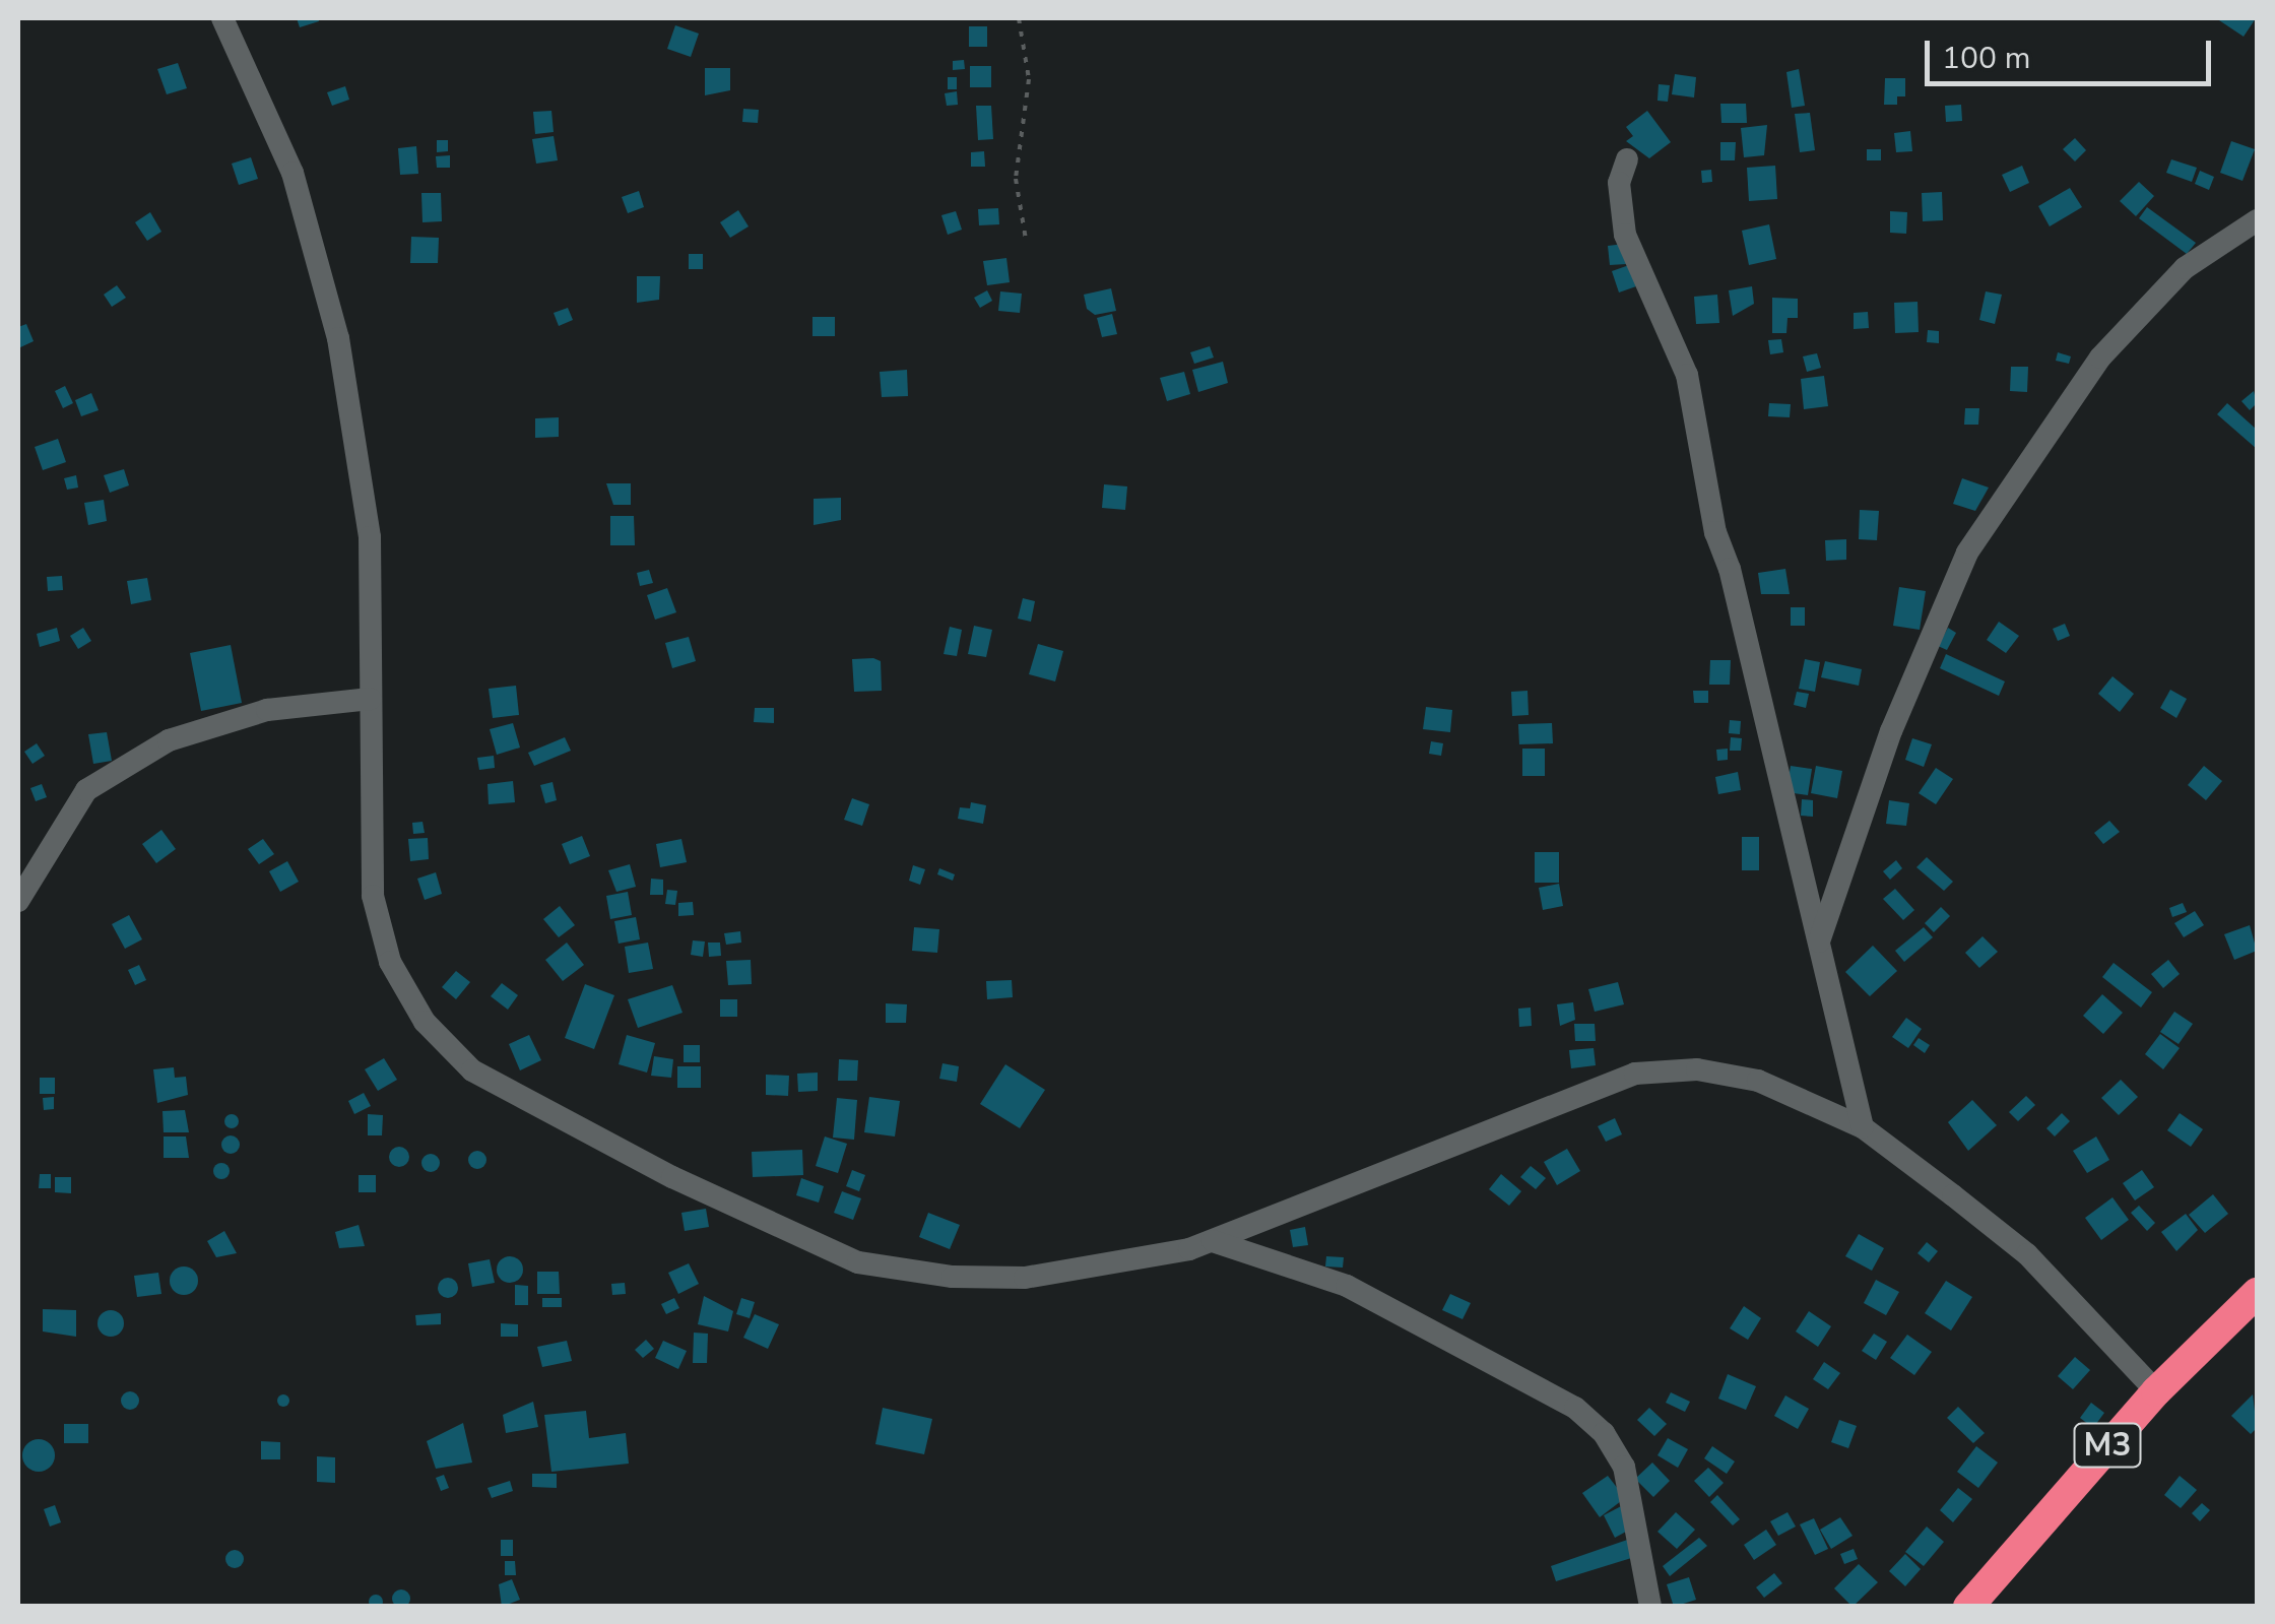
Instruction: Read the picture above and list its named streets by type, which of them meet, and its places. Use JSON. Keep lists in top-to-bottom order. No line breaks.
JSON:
{"streets":{"highway":["M3"]},"scale_bar":"100 m"}
